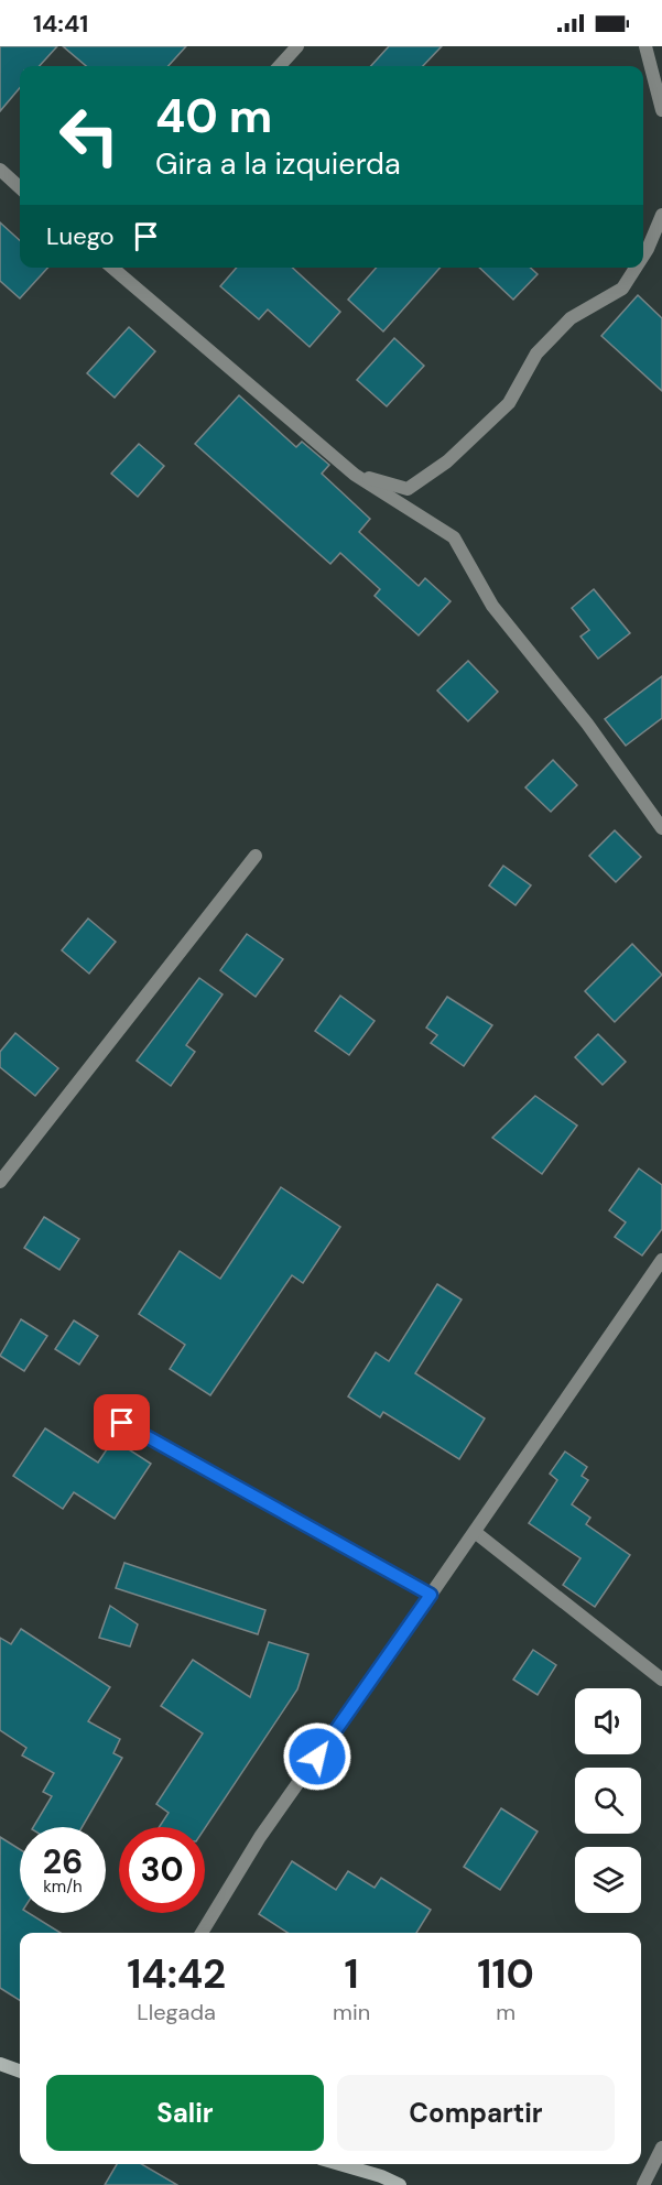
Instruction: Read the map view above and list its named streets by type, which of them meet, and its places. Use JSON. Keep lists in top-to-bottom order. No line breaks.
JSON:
{"page":{"status":"14:41","turn":["40 m","Gira a la izquierda"],"then":"Luego","speed":"26 km/h","limit":"30","eta":["14:42","Llegada","1","min","110","m"],"buttons":["Salir","Compartir"]}}
